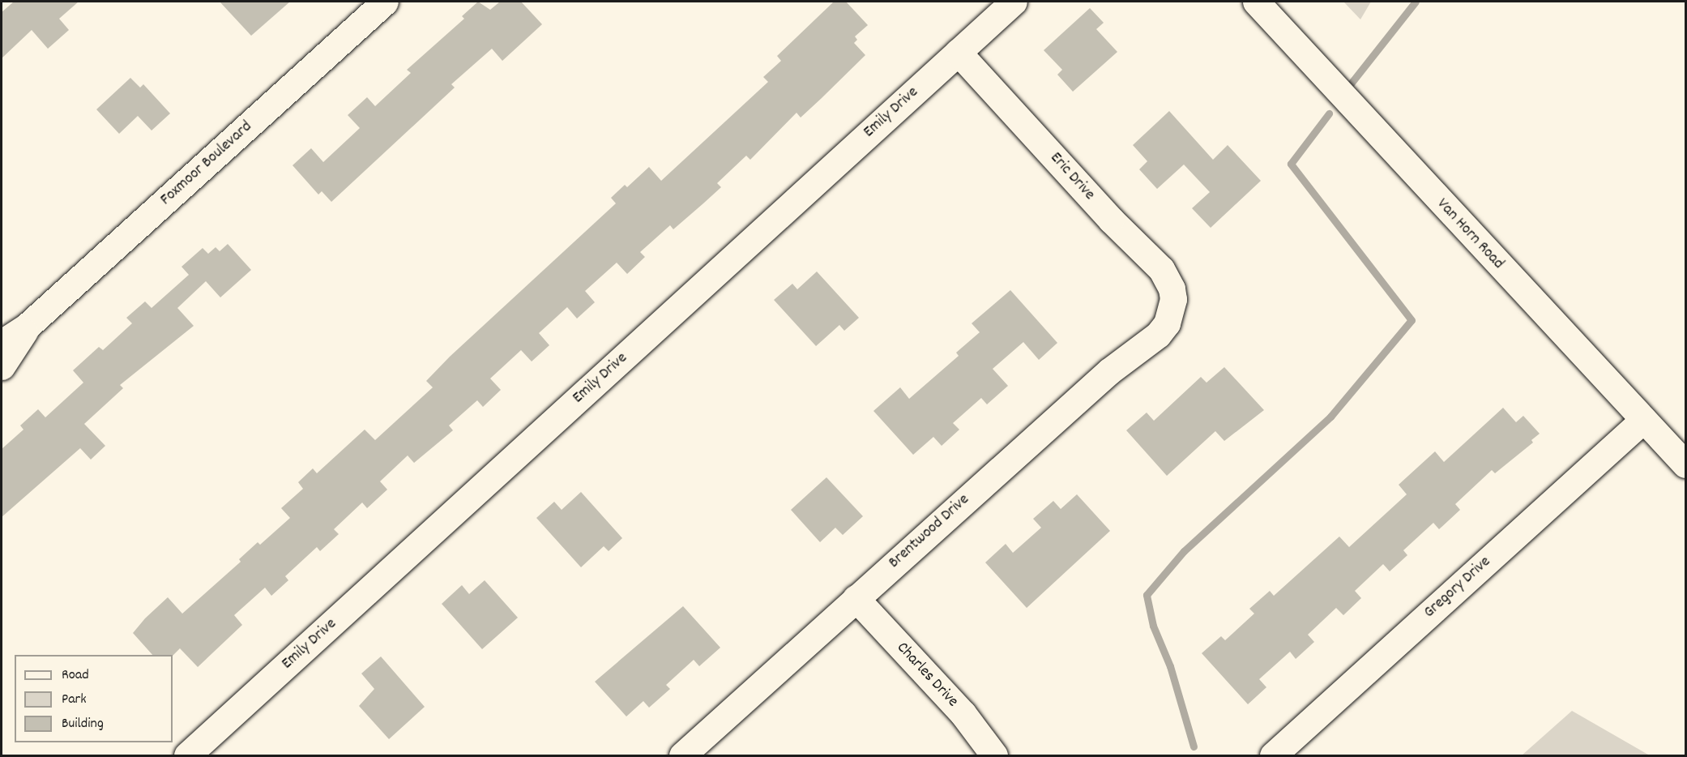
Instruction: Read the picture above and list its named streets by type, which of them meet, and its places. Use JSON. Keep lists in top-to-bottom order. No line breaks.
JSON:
{"streets":{"street":["Emily Drive","Foxmoor Boulevard","Eric Drive","Van Horn Road","Brentwood Drive","Gregory Drive","Charles Drive"]},"crossings":[["Emily Drive","Eric Drive"],["Eric Drive","Brentwood Drive"],["Van Horn Road","Gregory Drive"],["Brentwood Drive","Charles Drive"]],"legend":["Road","Park","Building"]}
